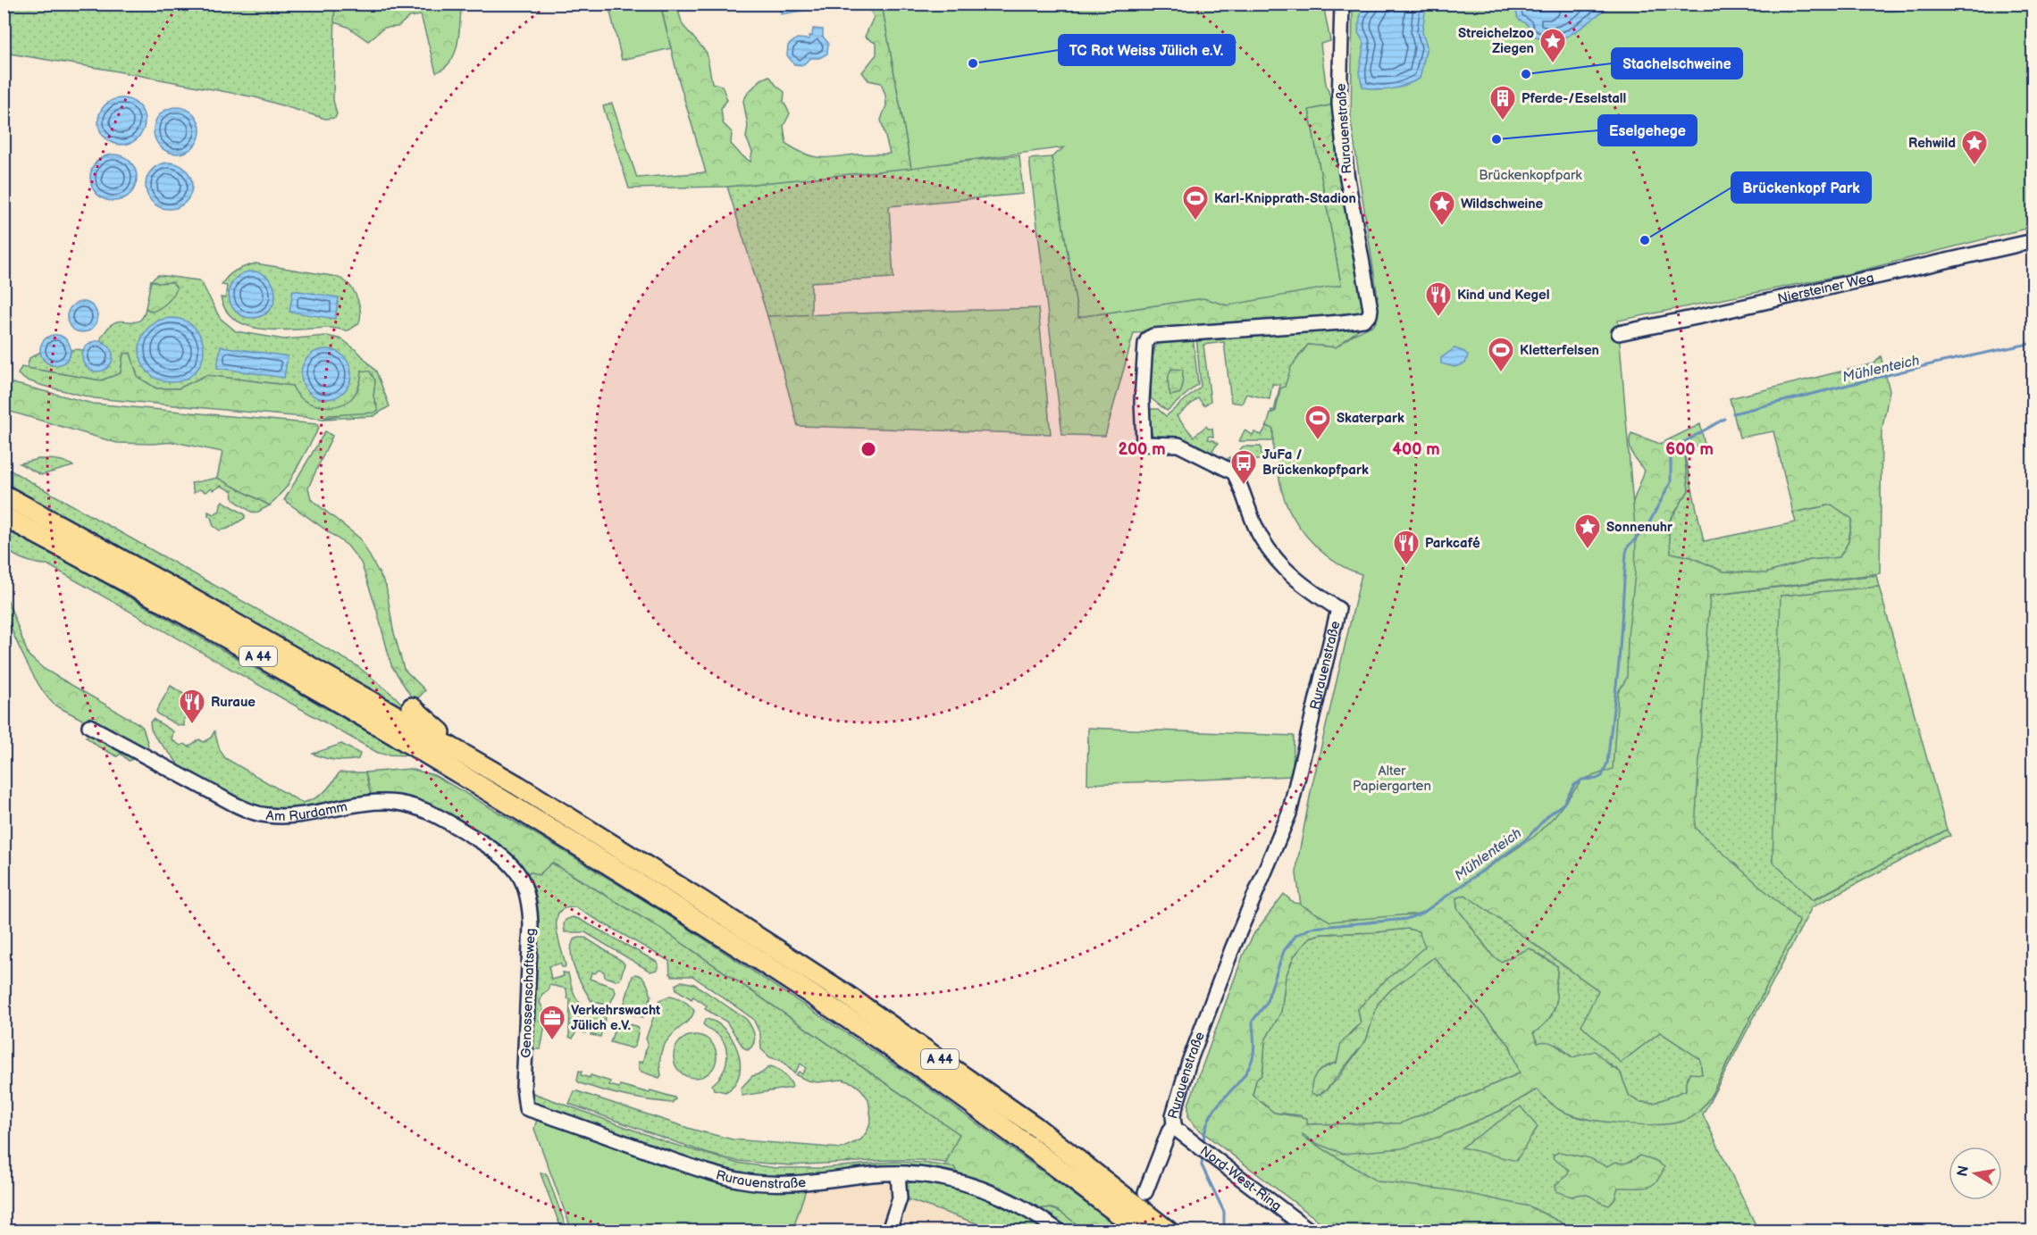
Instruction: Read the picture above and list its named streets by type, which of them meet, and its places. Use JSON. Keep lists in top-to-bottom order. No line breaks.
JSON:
{"streets":{"highway":["A 44"],"street":["Rurauenstraße","Niersteiner Weg","Am Rurdamm","Genossenschaftsweg","Nord-West-Ring"]},"crossings":[["Rurauenstraße","Genossenschaftsweg"],["Rurauenstraße","Nord-West-Ring"],["Am Rurdamm","Genossenschaftsweg"]],"water":["Mühlenteich"],"parks":["Brückenkopfpark","Alter Papiergarten"],"places":{"other":["TC Rot Weiss Jülich e.V.","Stachelschweine","Eselgehege","Brückenkopf Park"],"place":["Streichelzoo Ziegen","Rehwild","Wildschweine","Sonnenuhr"],"building":["Pferde-/Eselstall"],"sports":["Karl-Knipprath-Stadion","Kletterfelsen","Skaterpark"],"restaurant":["Kind und Kegel","Parkcafé","Ruraue"],"bus stop":["JuFa / Brückenkopfpark"],"office":["Verkehrswacht Jülich e.V."]},"north":"left","rings":["200 m","400 m","600 m"]}
